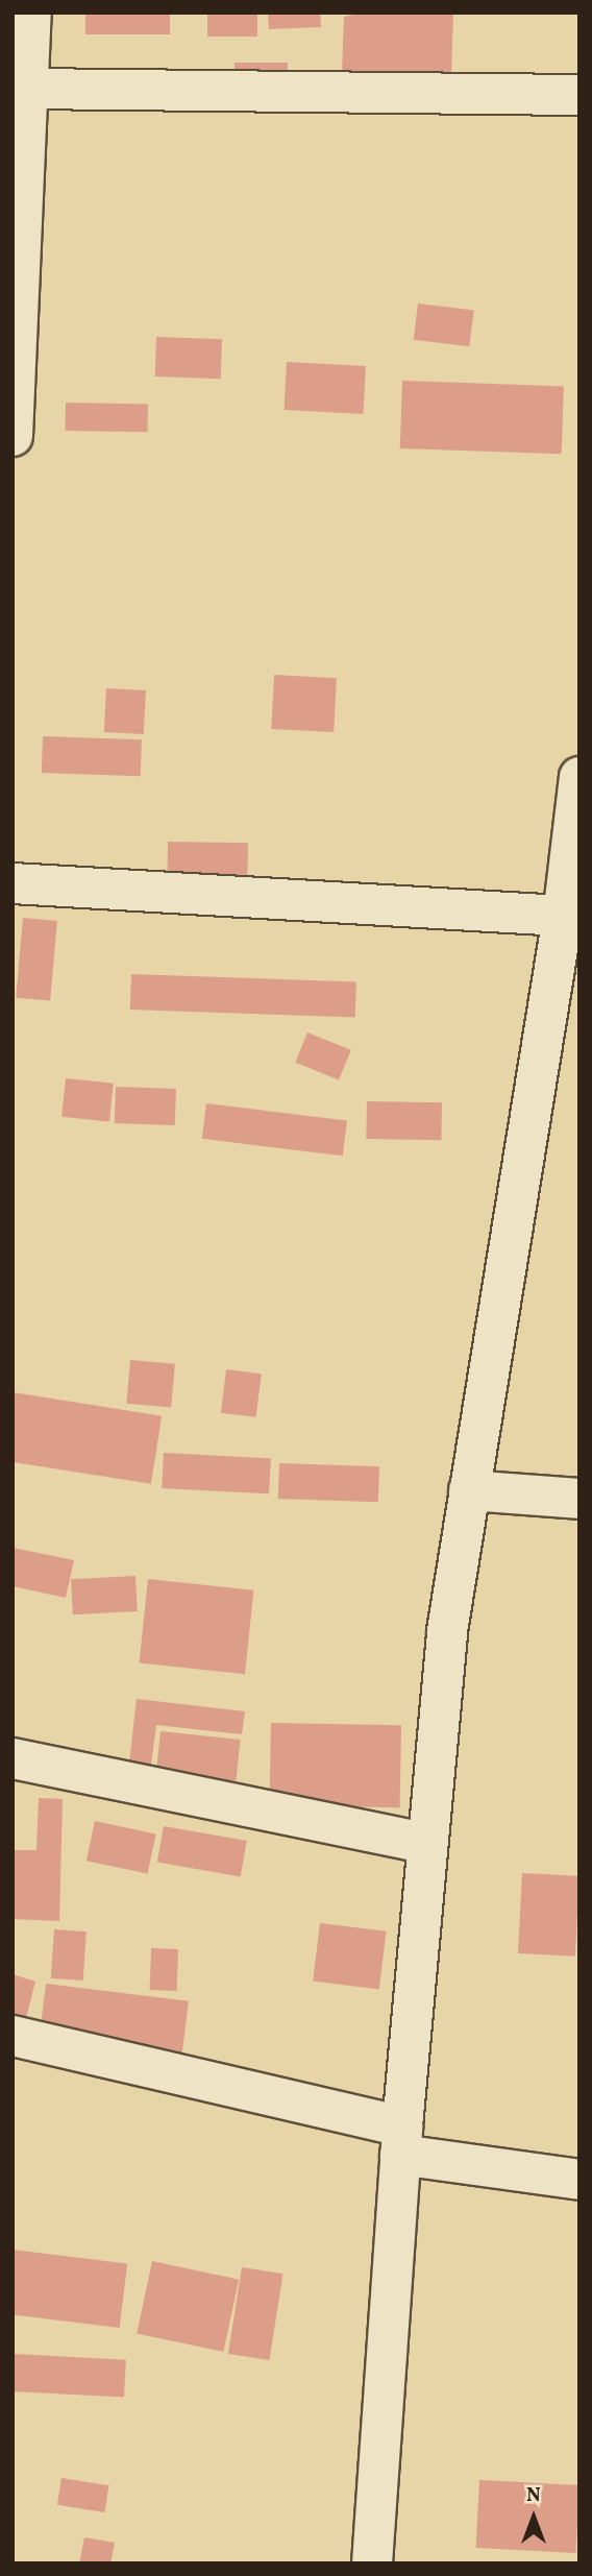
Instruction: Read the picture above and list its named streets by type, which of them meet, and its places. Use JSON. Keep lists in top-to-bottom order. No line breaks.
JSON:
{"north":"top"}
